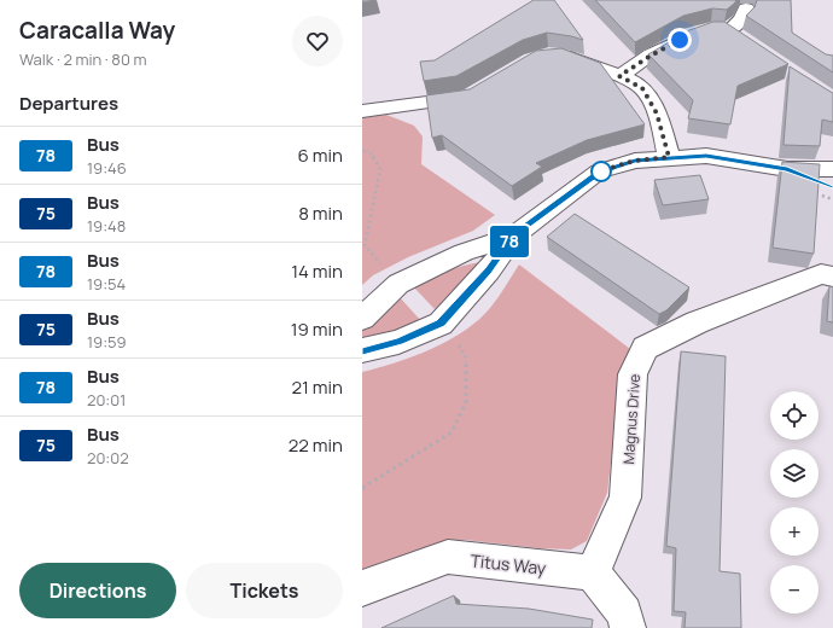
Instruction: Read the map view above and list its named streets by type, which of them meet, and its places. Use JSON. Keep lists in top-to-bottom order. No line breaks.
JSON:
{"streets":{"street":["Magnus Drive","Titus Way"]},"crossings":[["Magnus Drive","Titus Way"]],"lines":["bus line 78"],"page":{"heading":[["Caracalla Way","Walk · 2 min · 80 m"],"Departures"],"on_map":"78","list":[{"mark":"78","name":"Bus","note":"19:46","value":"6 min"},{"mark":"75","name":"Bus","note":"19:48","value":"8 min"},{"mark":"78","name":"Bus","note":"19:54","value":"14 min"},{"mark":"75","name":"Bus","note":"19:59","value":"19 min"},{"mark":"78","name":"Bus","note":"20:01","value":"21 min"},{"mark":"75","name":"Bus","note":"20:02","value":"22 min"}],"map_buttons":["+","−"],"buttons":["Directions","Tickets"]}}
